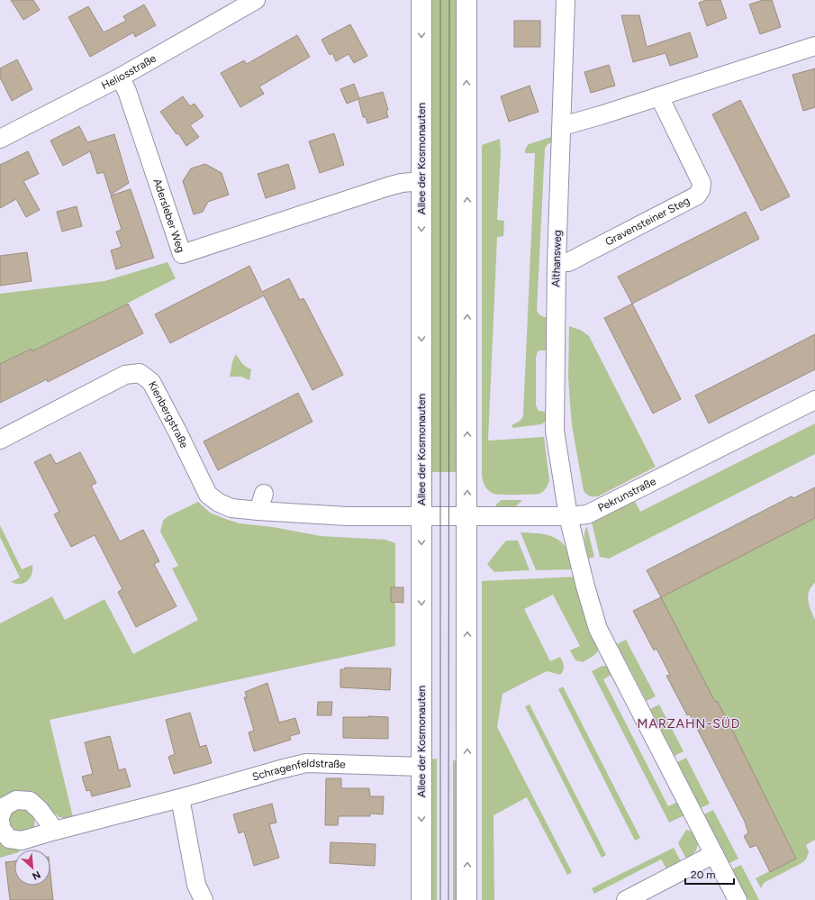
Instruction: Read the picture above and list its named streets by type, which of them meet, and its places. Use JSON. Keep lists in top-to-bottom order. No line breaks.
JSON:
{"streets":{"main road":["Allee der Kosmonauten"],"street":["Heliosstraße","Adersleber Weg","Gravensteiner Steg","Althansweg","Kienbergstraße","Pekrunstraße","Schragenfeldstraße"]},"crossings":[["Heliosstraße","Adersleber Weg"],["Allee der Kosmonauten","Adersleber Weg"],["Allee der Kosmonauten","Kienbergstraße"],["Allee der Kosmonauten","Pekrunstraße"],["Allee der Kosmonauten","Schragenfeldstraße"],["Gravensteiner Steg","Althansweg"],["Althansweg","Pekrunstraße"],["Kienbergstraße","Pekrunstraße"]],"districts":["MARZAHN-SÜD"],"scale_bar":"20 m","north":"bottom right"}
